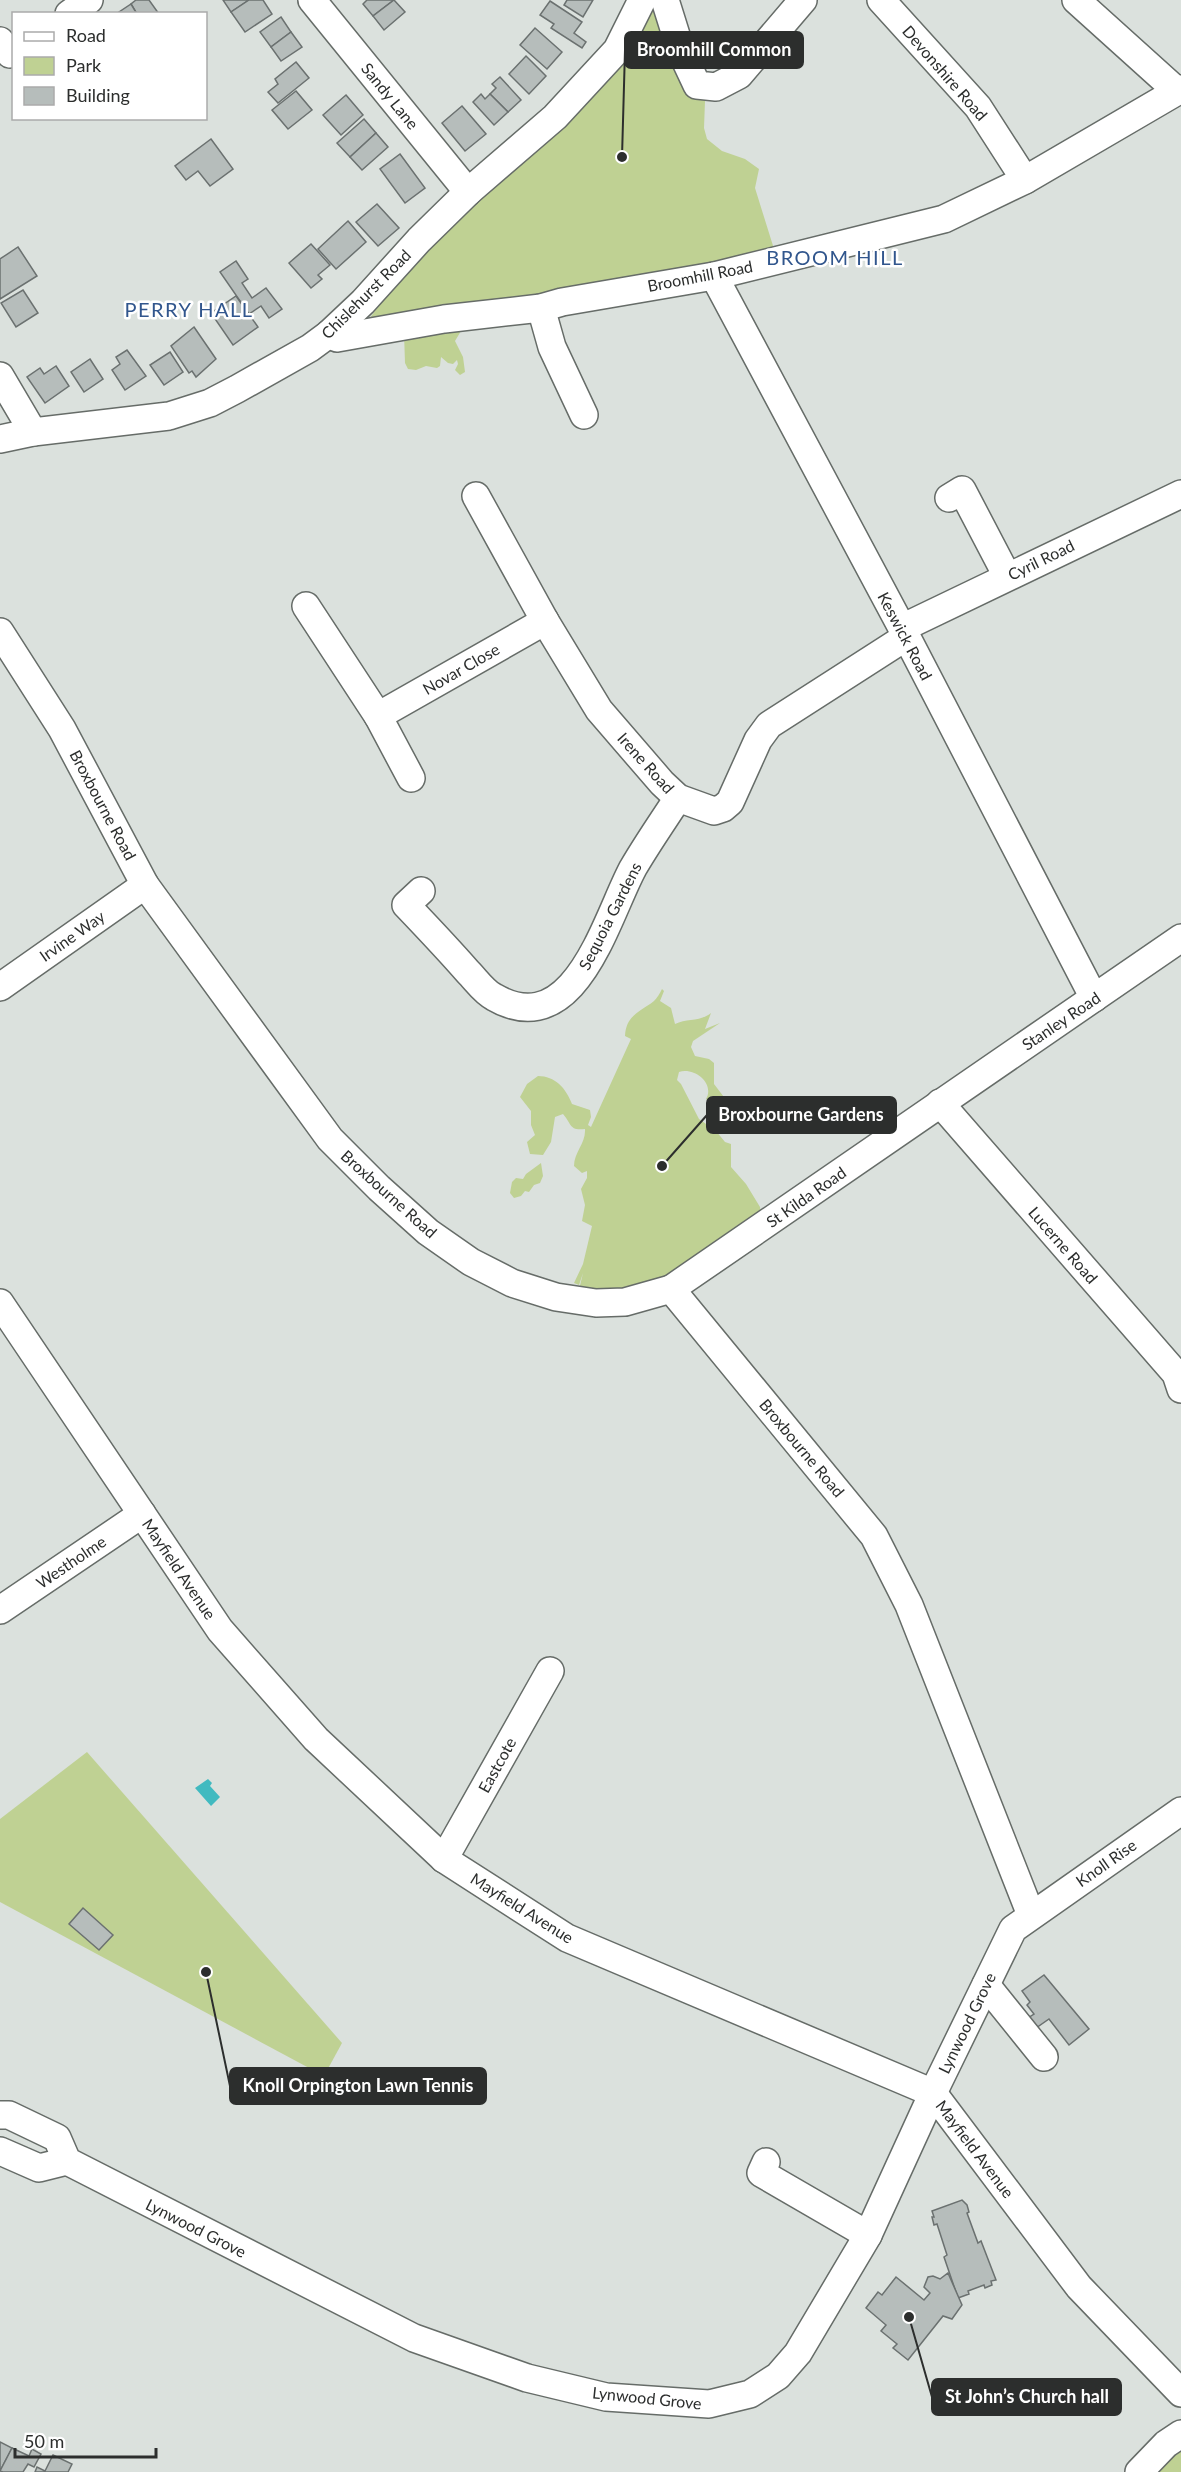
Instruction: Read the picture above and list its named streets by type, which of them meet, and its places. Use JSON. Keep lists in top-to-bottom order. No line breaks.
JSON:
{"streets":{"street":["Devonshire Road","Sandy Lane","Broomhill Road","Chislehurst Road","Cyril Road","Keswick Road","Novar Close","Irene Road","Broxbourne Road","Sequoia Gardens","Irvine Way","Stanley Road","St Kilda Road","Lucerne Road","Westholme","Mayfield Avenue","Eastcote","Knoll Rise","Lynwood Grove"]},"crossings":[["Devonshire Road","Broomhill Road"],["Sandy Lane","Chislehurst Road"],["Broomhill Road","Chislehurst Road"],["Broomhill Road","Keswick Road"],["Cyril Road","Keswick Road"],["Cyril Road","Irene Road"],["Keswick Road","Irene Road"],["Keswick Road","Stanley Road"],["Novar Close","Irene Road"],["Irene Road","Sequoia Gardens"],["Broxbourne Road","Irvine Way"],["Broxbourne Road","St Kilda Road"],["Broxbourne Road","Knoll Rise"],["Broxbourne Road","Lynwood Grove"],["Stanley Road","St Kilda Road"],["Stanley Road","Lucerne Road"],["St Kilda Road","Lucerne Road"],["Westholme","Mayfield Avenue"],["Mayfield Avenue","Eastcote"],["Mayfield Avenue","Lynwood Grove"],["Knoll Rise","Lynwood Grove"]],"districts":["BROOM HILL","PERRY HALL"],"places":["Broomhill Common","Broxbourne Gardens","Knoll Orpington Lawn Tennis","St John’s Church hall"],"legend":["Road","Park","Building"],"scale_bar":"50 m"}
